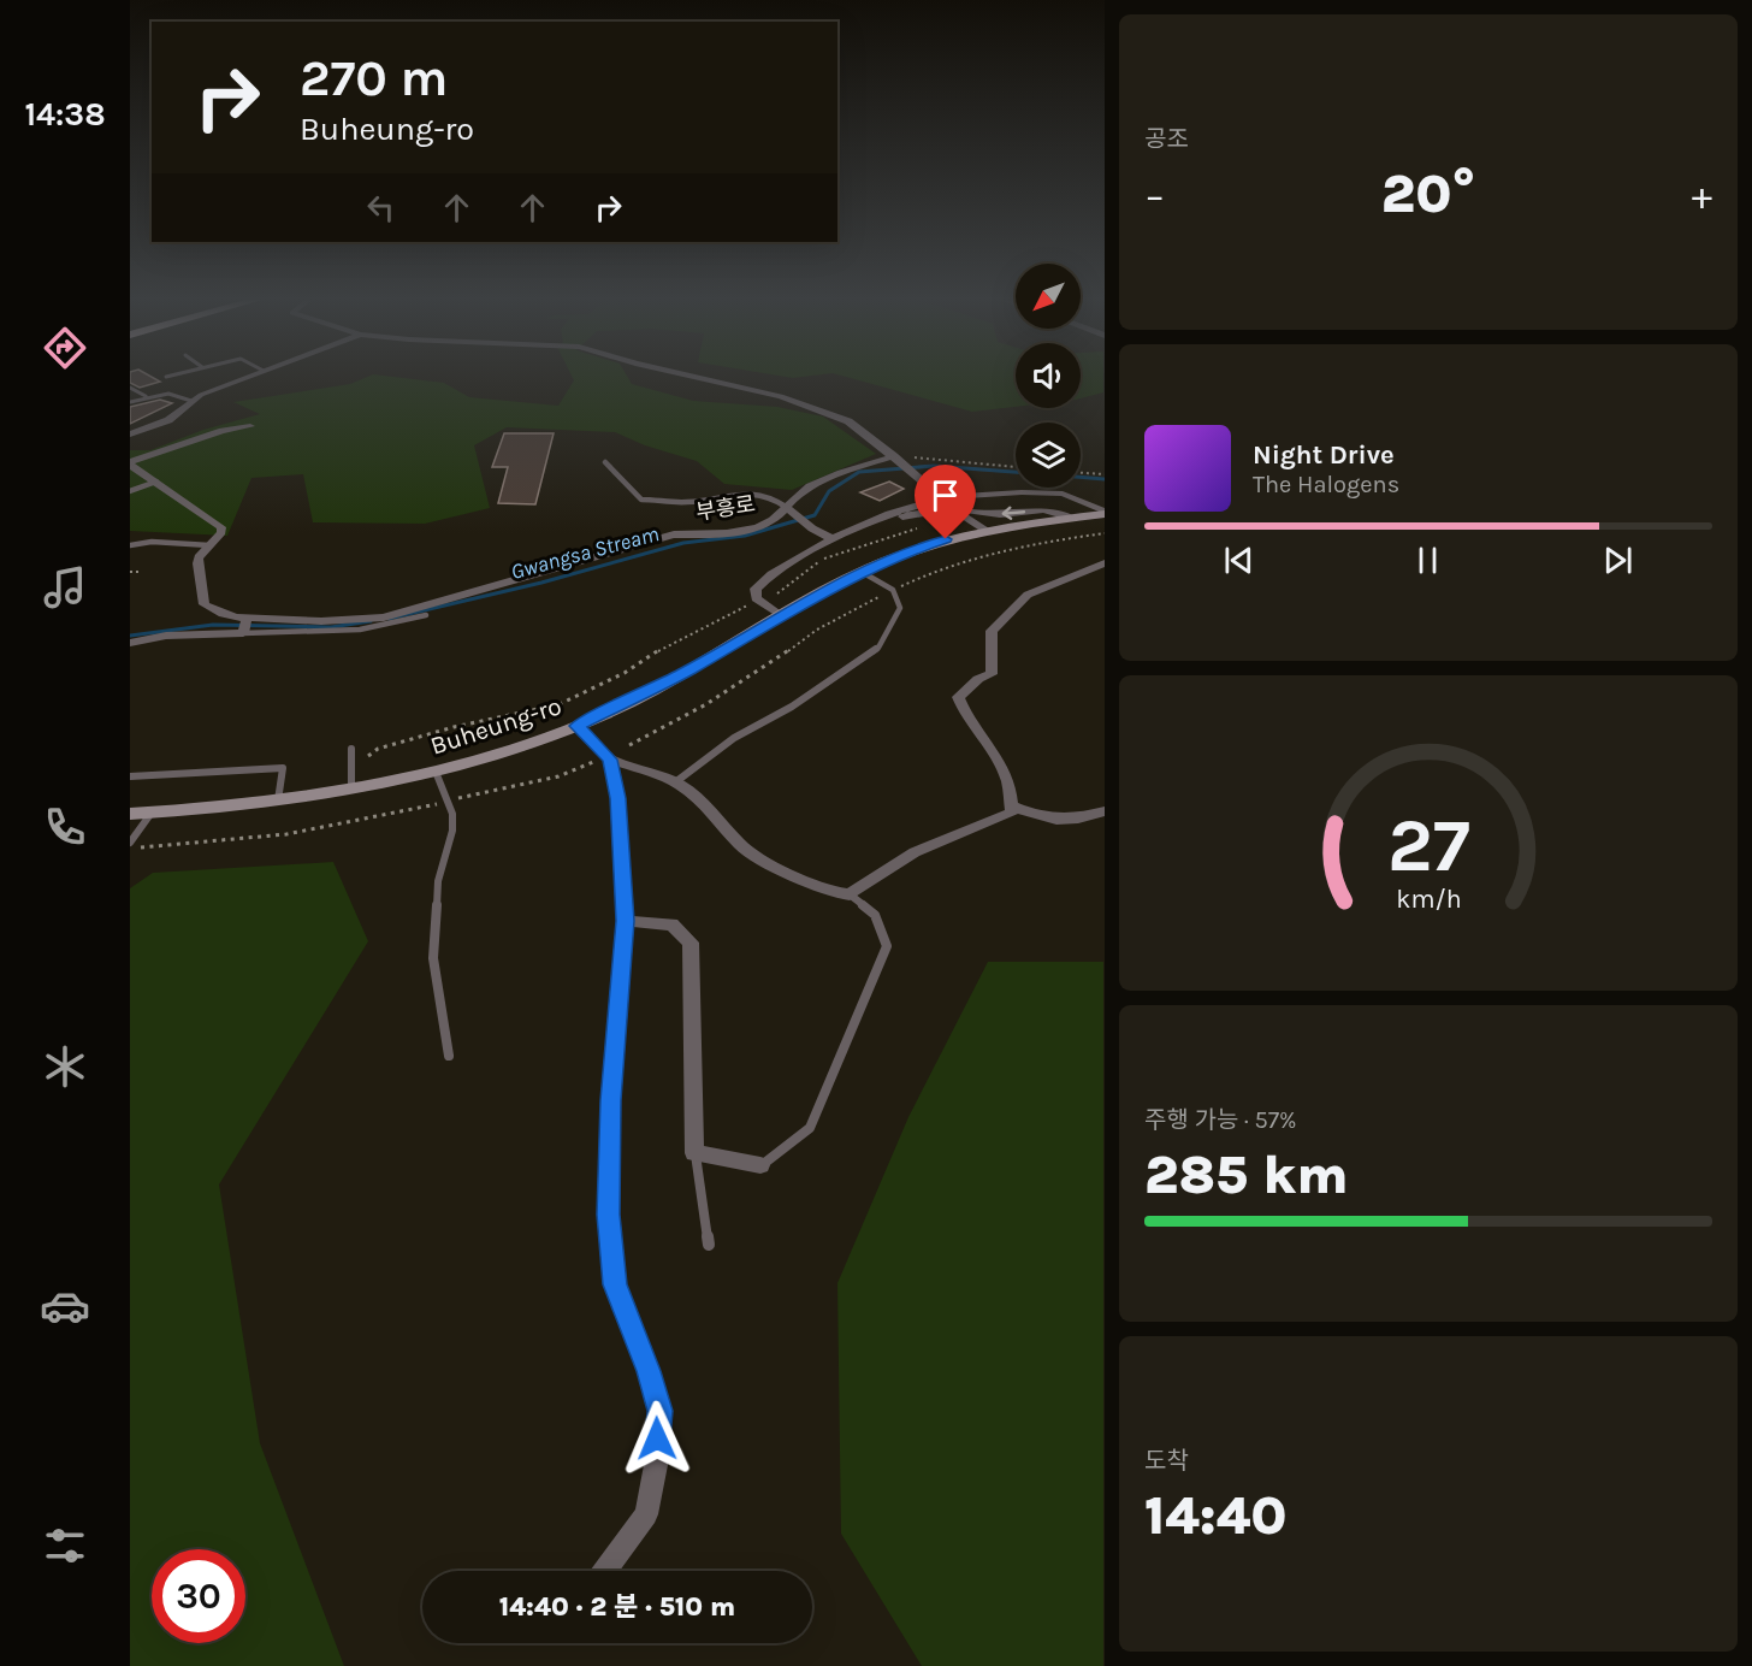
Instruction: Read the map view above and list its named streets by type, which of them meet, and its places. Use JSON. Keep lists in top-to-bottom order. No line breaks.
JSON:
{"streets":{"main road":["Buheung-ro"],"street":["부흥로"]},"water":["Gwangsa Stream"],"north":"bottom left","page":{"tabs":"14:38","tile":["공조",["주행 가능 · 57%","285 km"],["도착","14:40"]],"turn":["270 m","Buheung-ro"],"heat":["−","20°","+"],"song":["Night Drive","The Halogens"],"limit":"30","trip":"14:40 · 2 분 · 510 m","gauge":["27","km/h"]}}
